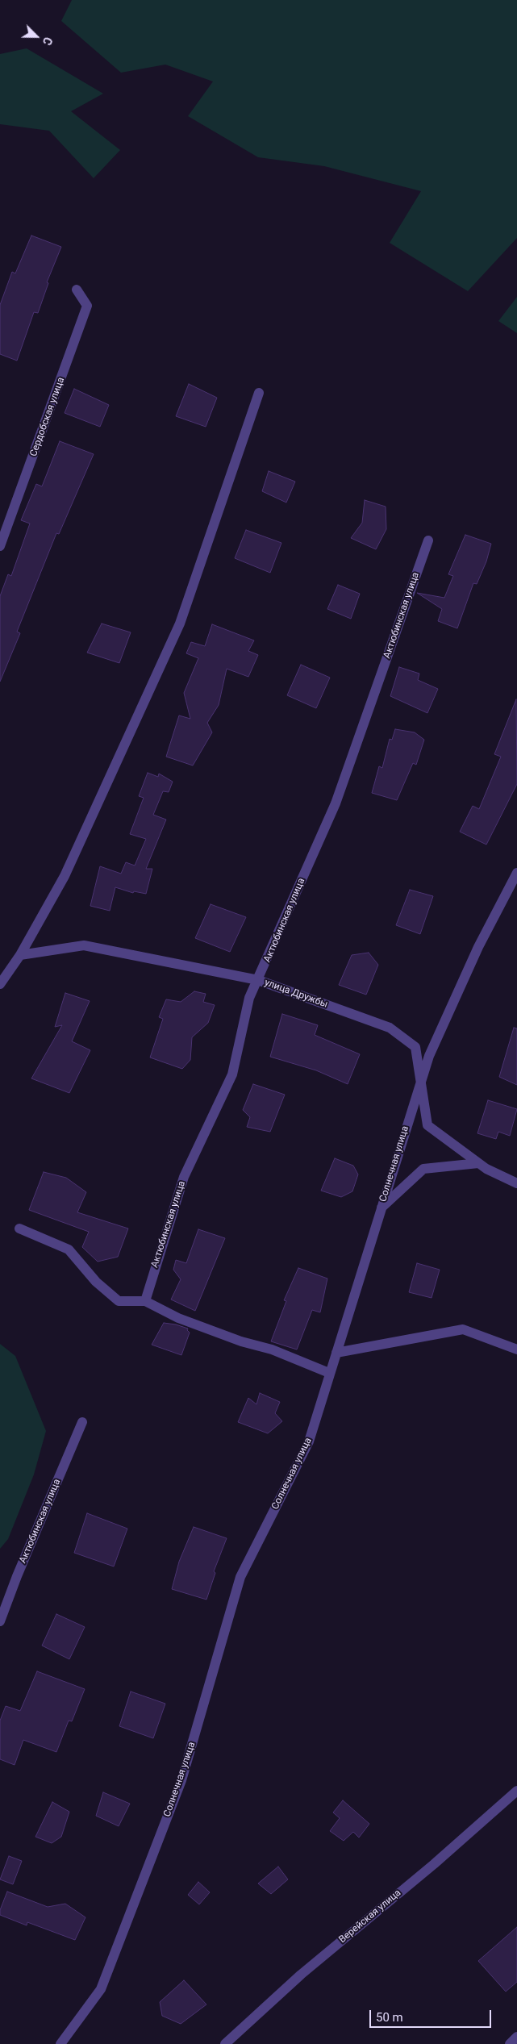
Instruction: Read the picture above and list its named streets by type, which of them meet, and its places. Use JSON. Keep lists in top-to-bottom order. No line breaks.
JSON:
{"streets":{"street":["Сердобская улица","Актюбинская улица","улица Дружбы","Солнечная улица","Верейская улица"]},"crossings":[["Актюбинская улица","улица Дружбы"],["улица Дружбы","Солнечная улица"]],"scale_bar":"50 m","north":"bottom right"}
